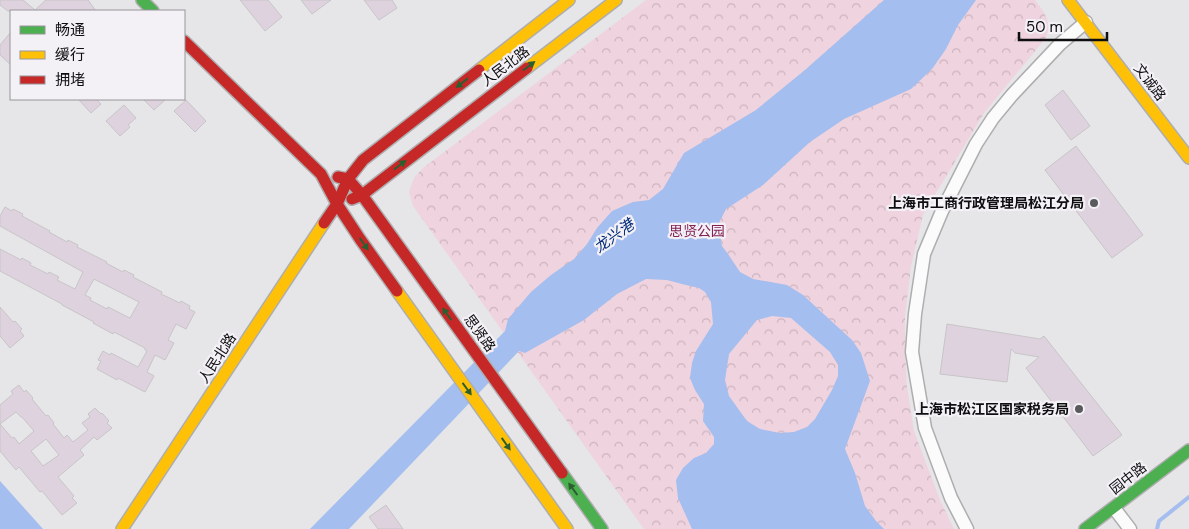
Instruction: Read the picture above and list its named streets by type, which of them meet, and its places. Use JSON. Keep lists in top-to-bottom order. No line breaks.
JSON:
{"streets":{"main road":["人民北路","文诚路","思贤路","园中路"]},"crossings":[["人民北路","思贤路"]],"water":["龙兴港"],"parks":["思贤公园"],"places":["上海市工商行政管理局松江分局","上海市松江区国家税务局"],"legend":["畅通","缓行","拥堵"],"scale_bar":"50 m"}
